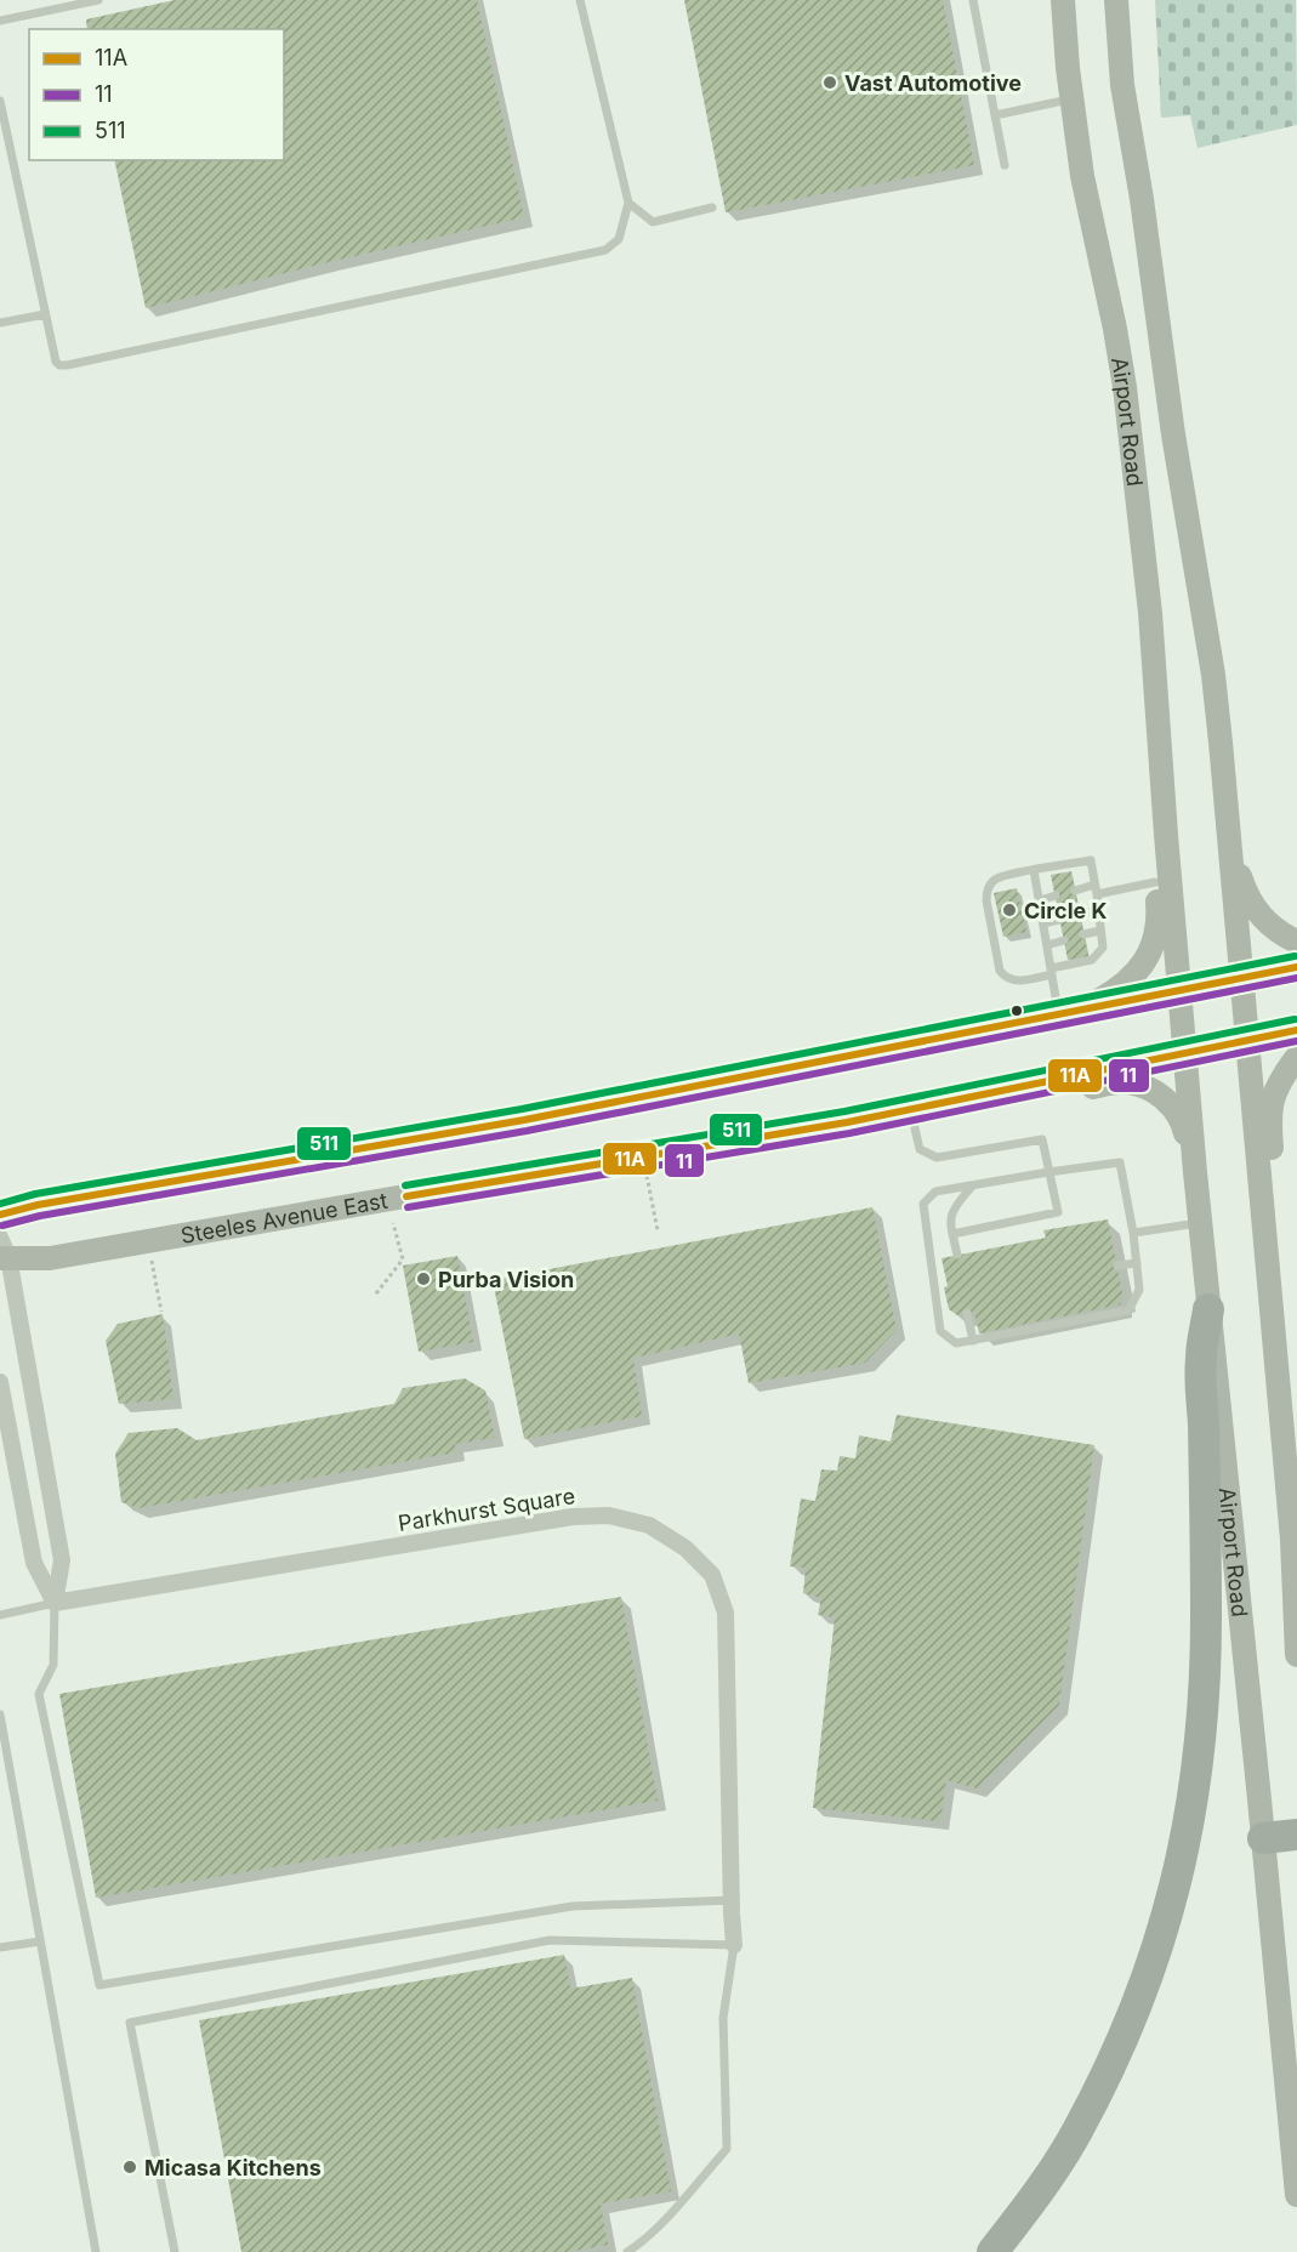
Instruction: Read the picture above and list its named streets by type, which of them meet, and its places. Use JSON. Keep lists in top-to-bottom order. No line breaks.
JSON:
{"streets":{"main road":["Airport Road","Steeles Avenue East"],"street":["Parkhurst Square"]},"crossings":[["Airport Road","Steeles Avenue East"]],"places":["Vast Automotive","Circle K","Purba Vision","Micasa Kitchens"],"lines":["transit line 511","transit line 11A","transit line 11"],"legend":["11A","11","511"]}
